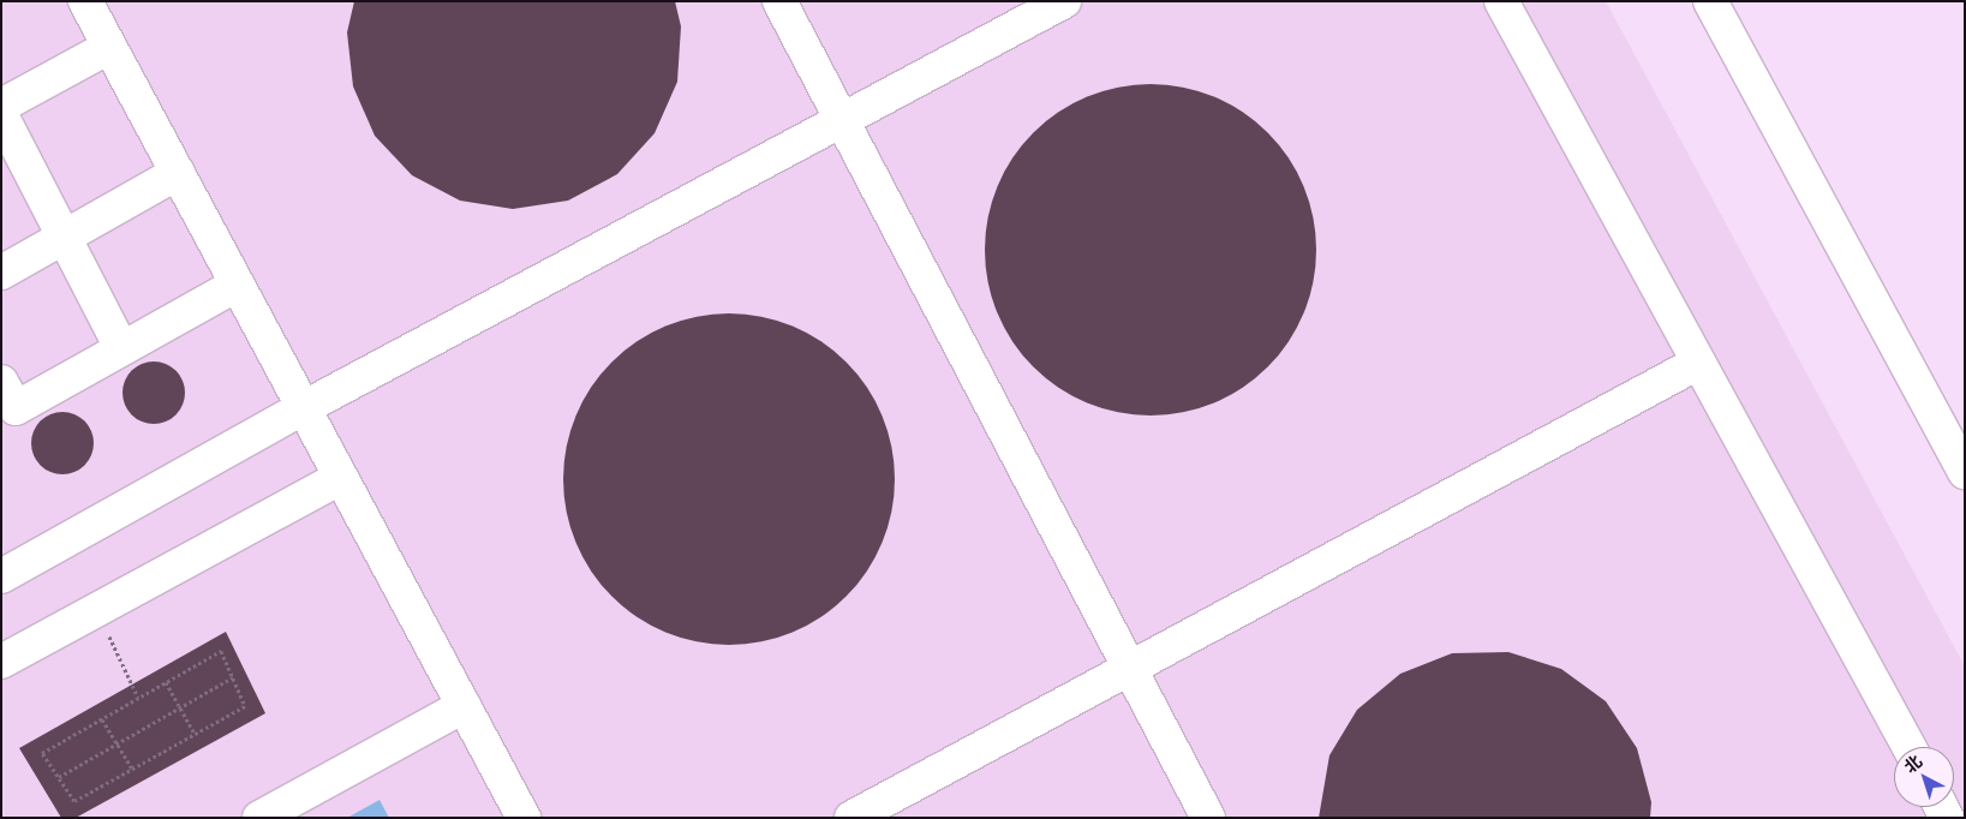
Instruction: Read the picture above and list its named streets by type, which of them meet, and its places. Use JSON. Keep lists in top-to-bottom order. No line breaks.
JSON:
{"north":"top left"}
